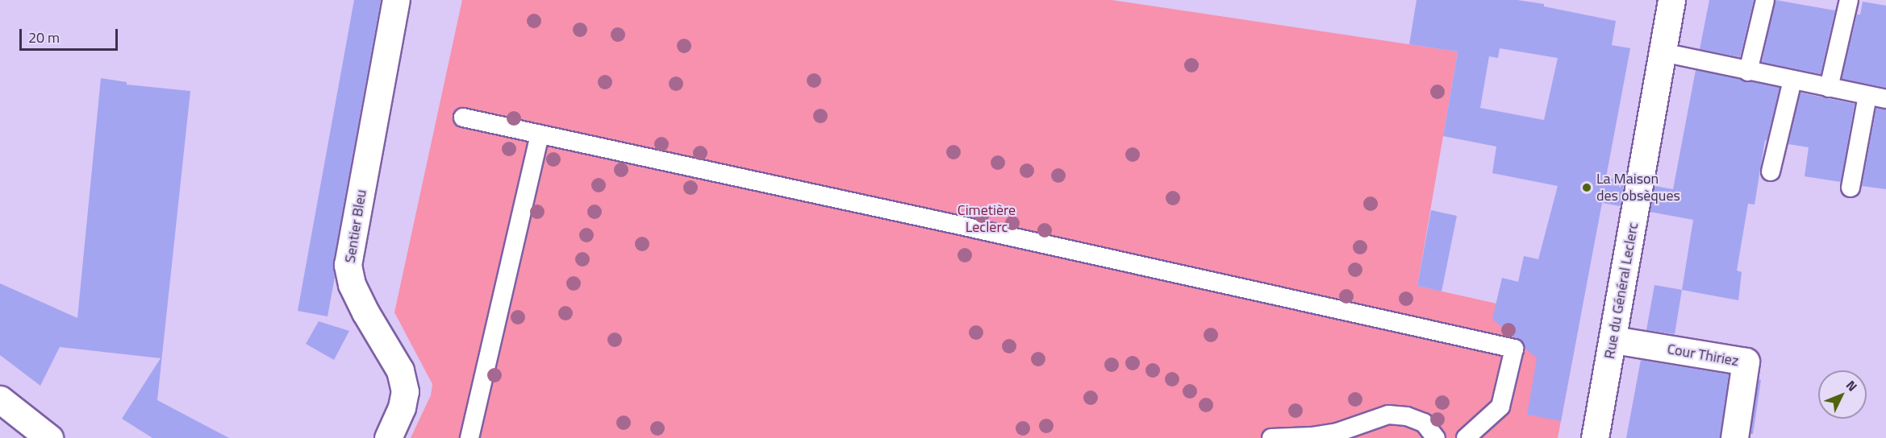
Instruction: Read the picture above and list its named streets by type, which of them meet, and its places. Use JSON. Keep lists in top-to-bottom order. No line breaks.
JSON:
{"streets":{"street":["Sentier Bleu","Rue du Général Leclerc","Cour Thiriez"]},"crossings":[["Rue du Général Leclerc","Cour Thiriez"]],"parks":["Cimetière Leclerc"],"places":["La Maison des obsèques"],"scale_bar":"20 m","north":"top right"}
